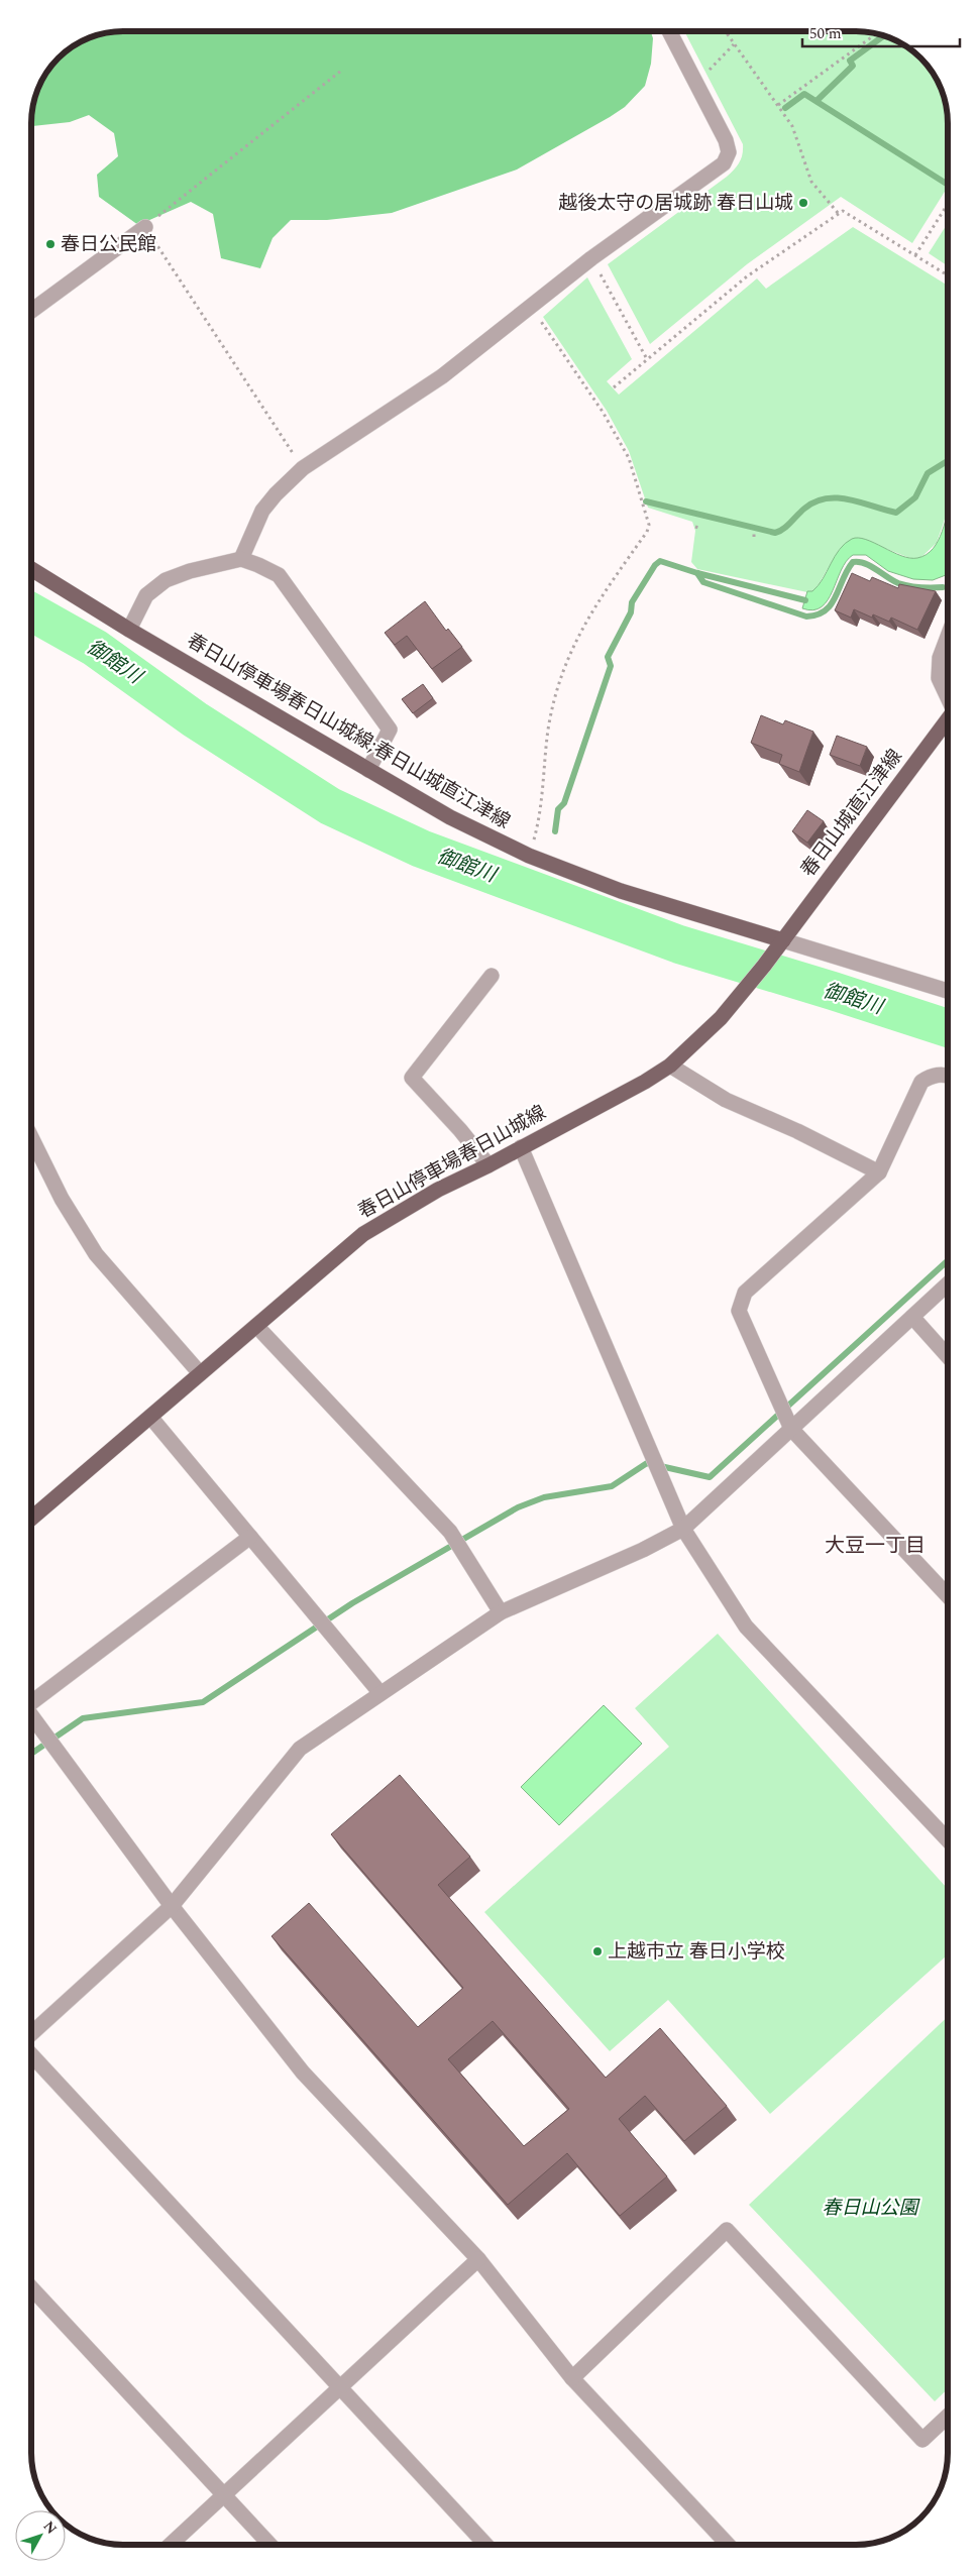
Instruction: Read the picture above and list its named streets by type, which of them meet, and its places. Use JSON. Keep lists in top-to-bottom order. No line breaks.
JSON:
{"streets":{"main road":["春日山停車場春日山城線;春日山城直江津線","春日山城直江津線","春日山停車場春日山城線"]},"crossings":[["春日山停車場春日山城線;春日山城直江津線","春日山城直江津線"],["春日山停車場春日山城線;春日山城直江津線","春日山停車場春日山城線"],["春日山城直江津線","春日山停車場春日山城線"]],"districts":["大豆一丁目"],"water":["御館川"],"parks":["春日山公園"],"places":["越後太守の居城跡 春日山城","春日公民館","上越市立 春日小学校"],"scale_bar":"50 m","north":"top right"}
